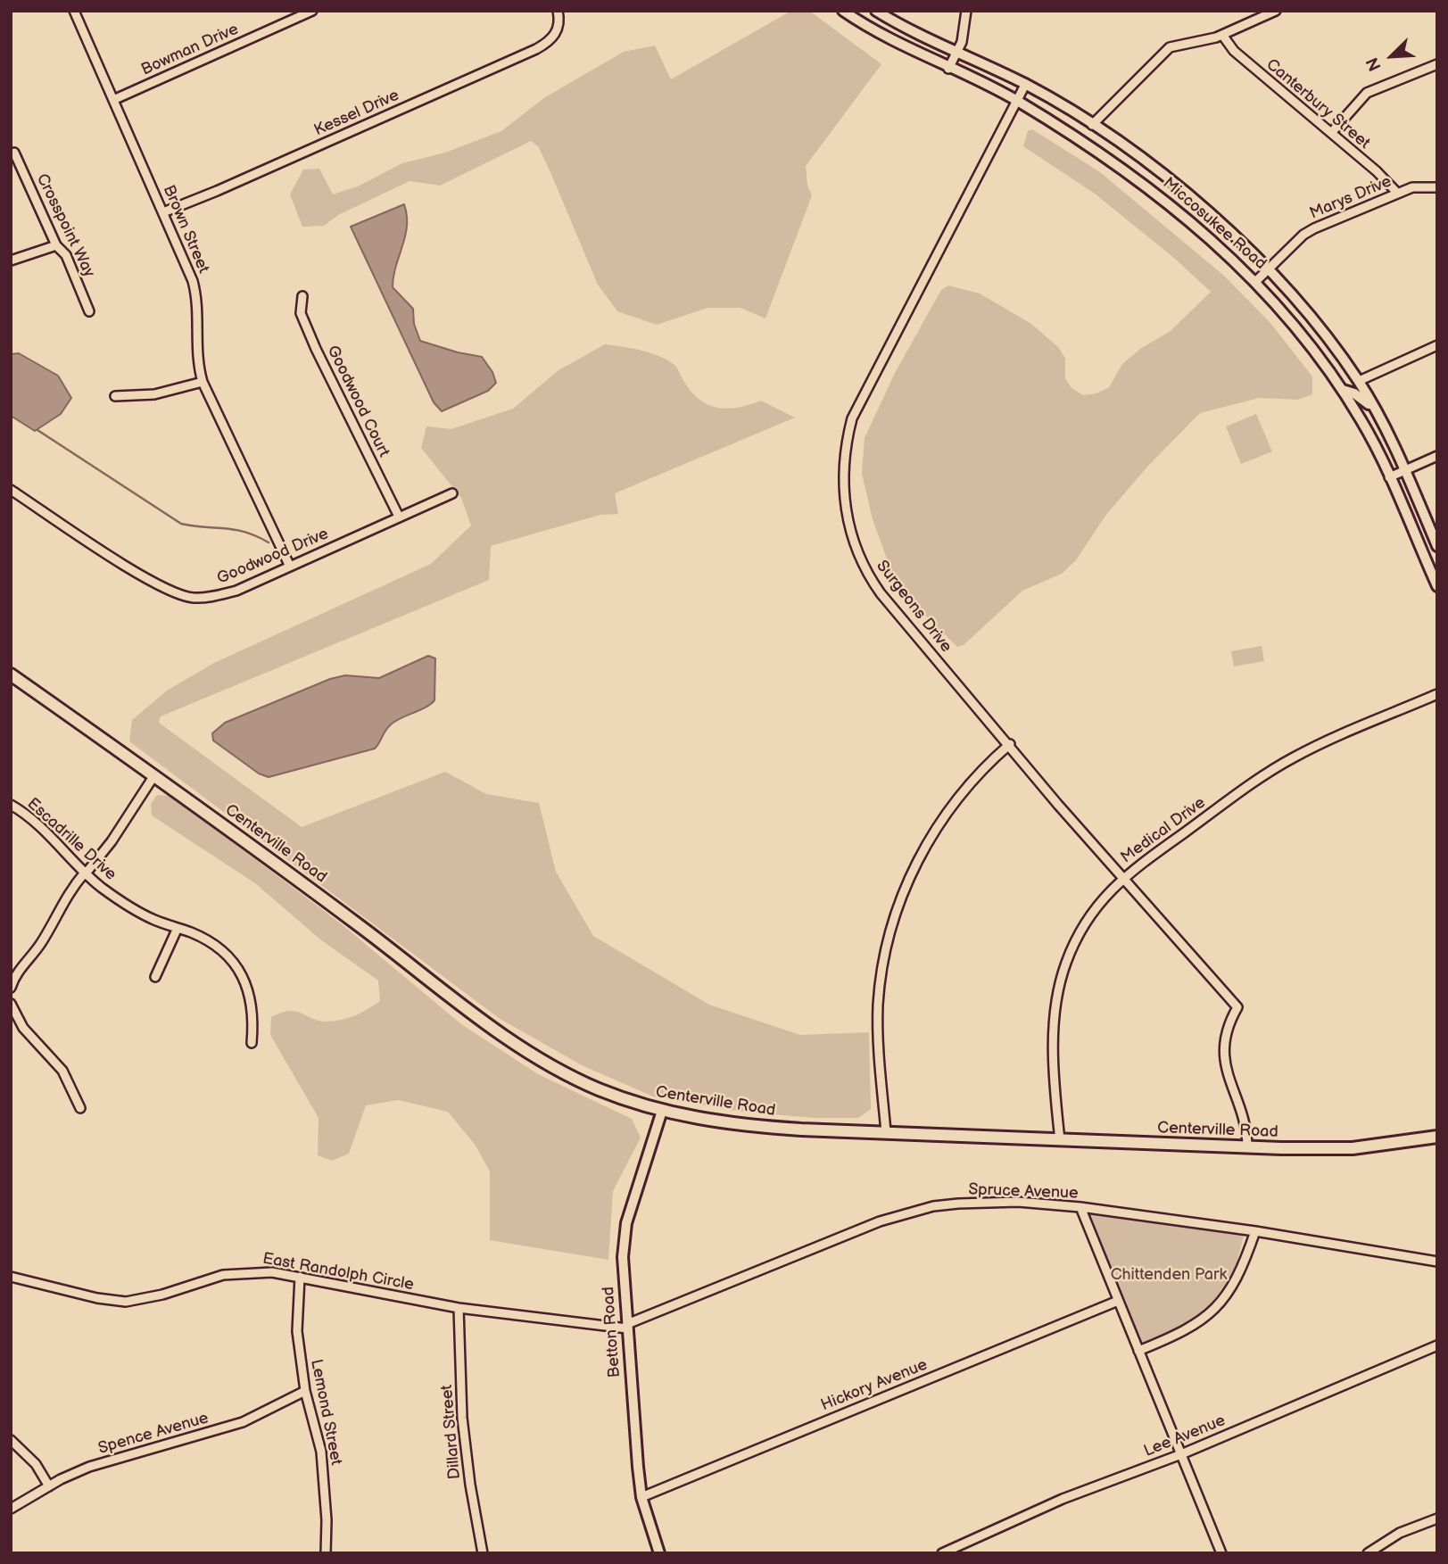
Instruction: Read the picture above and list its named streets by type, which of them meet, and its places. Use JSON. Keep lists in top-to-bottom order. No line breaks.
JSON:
{"streets":{"main road":["Centerville Road"],"street":["Bowman Drive","Canterbury Street","Kessel Drive","Marys Drive","Miccosukee Road","Crosspoint Way","Brown Street","Goodwood Court","Goodwood Drive","Surgeons Drive","Medical Drive","Escadrille Drive","Spruce Avenue","East Randolph Circle","Betton Road","Hickory Avenue","Lemond Street","Dillard Street","Spence Avenue","Lee Avenue"]},"crossings":[["Bowman Drive","Brown Street"],["Canterbury Street","Marys Drive"],["Kessel Drive","Brown Street"],["Marys Drive","Miccosukee Road"],["Miccosukee Road","Surgeons Drive"],["Brown Street","Goodwood Drive"],["Goodwood Court","Goodwood Drive"],["Surgeons Drive","Medical Drive"],["Surgeons Drive","Centerville Road"],["Medical Drive","Centerville Road"],["Centerville Road","Betton Road"],["Spruce Avenue","East Randolph Circle"],["Spruce Avenue","Betton Road"],["East Randolph Circle","Betton Road"],["East Randolph Circle","Lemond Street"],["East Randolph Circle","Dillard Street"],["Betton Road","Hickory Avenue"],["Lemond Street","Spence Avenue"]],"parks":["Chittenden Park"],"north":"bottom left"}
